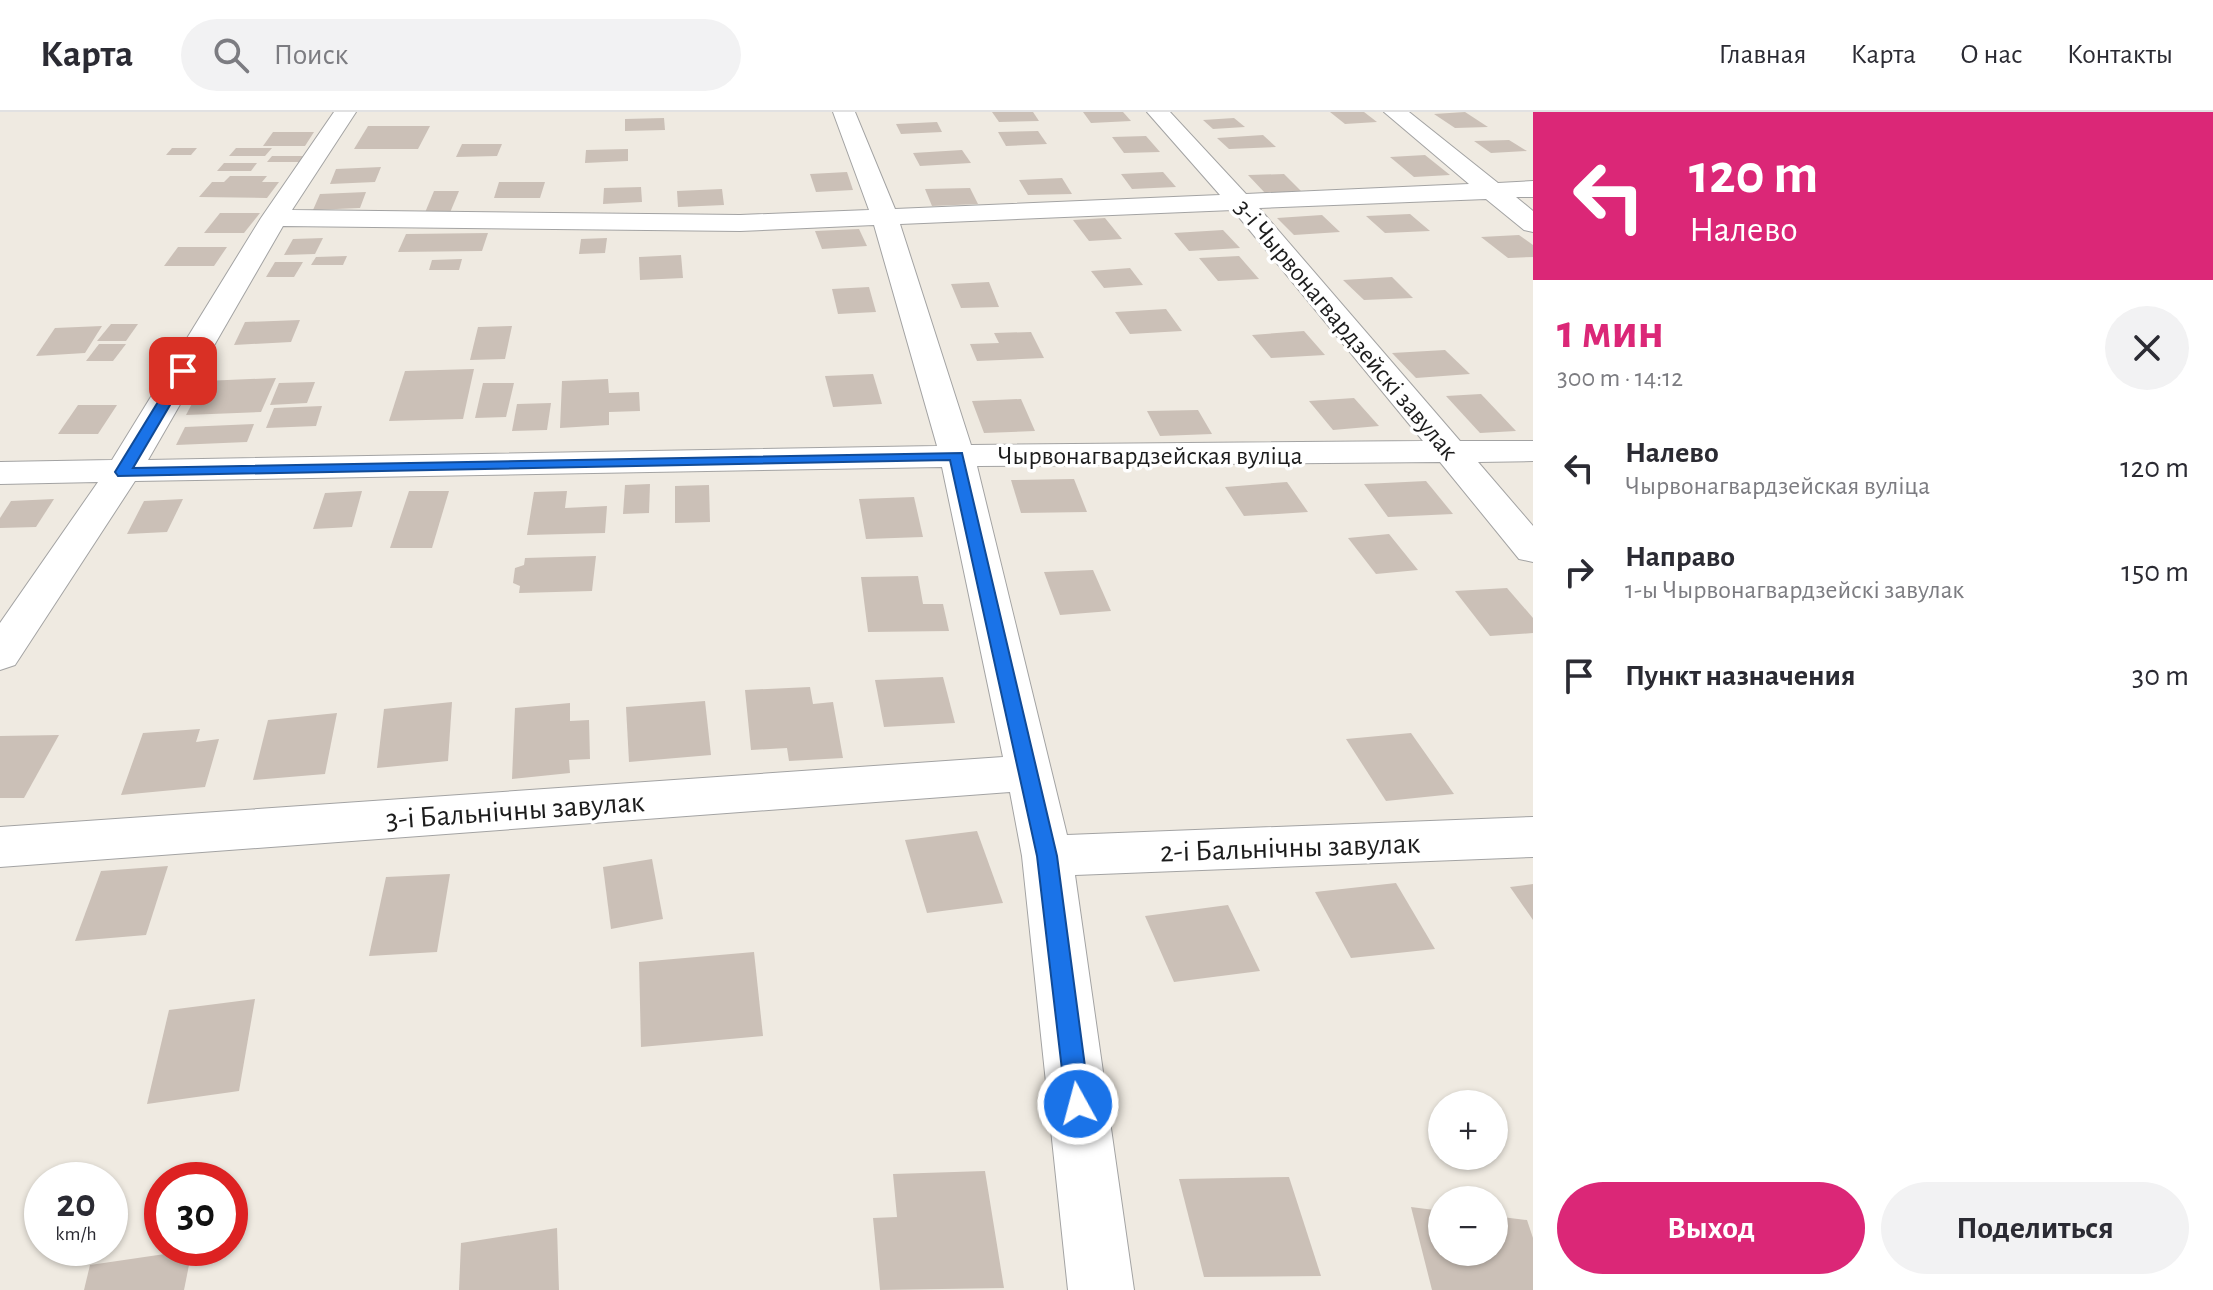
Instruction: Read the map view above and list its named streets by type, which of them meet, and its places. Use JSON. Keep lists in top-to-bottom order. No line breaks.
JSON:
{"streets":{"street":["3-і Чырвонагвардзейскі завулак","Чырвонагвардзейская вуліца","3-і Бальнічны завулак","2-і Бальнічны завулак"]},"crossings":[["3-і Чырвонагвардзейскі завулак","Чырвонагвардзейская вуліца"]],"page":{"header":"Карта","search":"Поиск","nav":["Главная","Карта","О нас","Контакты"],"turn":["120 m","Налево"],"heading":["1 мин","300 m · 14:12"],"list":[{"name":"Налево","note":"Чырвонагвардзейская вуліца","value":"120 m"},{"name":"Направо","note":"1-ы Чырвонагвардзейскі завулак","value":"150 m"},{"name":"Пункт назначения","value":"30 m"}],"map_buttons":["+","−"],"speed":"20 km/h","limit":"30","buttons":["Выход","Поделиться"]}}
